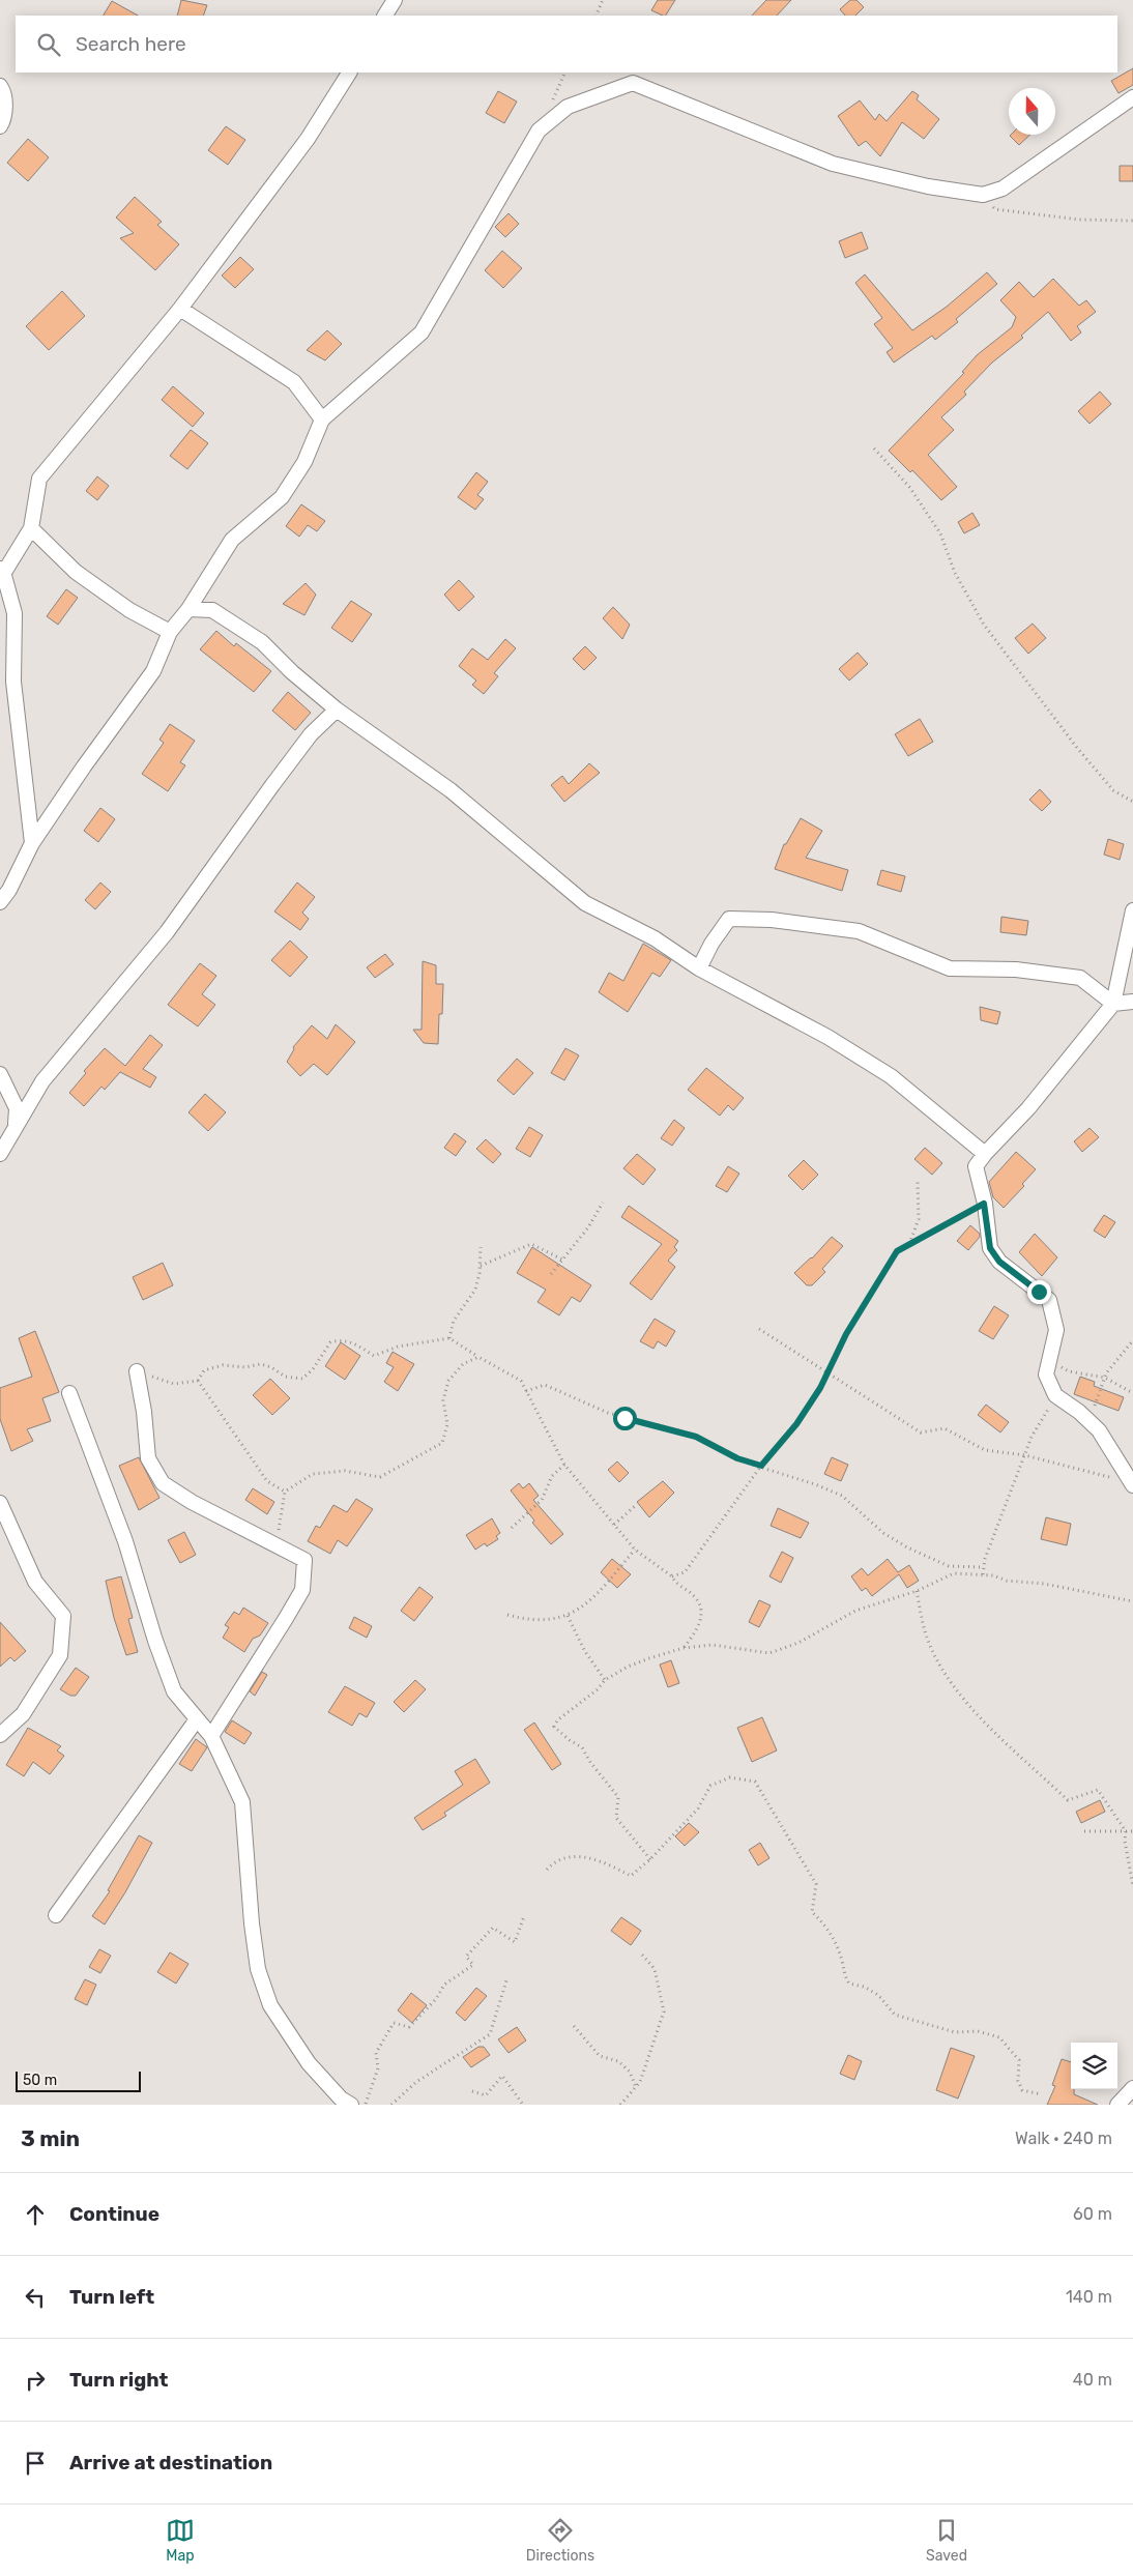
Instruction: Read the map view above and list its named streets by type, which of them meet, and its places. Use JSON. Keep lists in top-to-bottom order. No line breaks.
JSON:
{"scale_bar":"50 m","north":"top","page":{"search":"Search here","scale":"50 m","heading":["3 min","Walk · 240 m"],"list":[["Continue","60 m"],["Turn left","140 m"],["Turn right","40 m"],"Arrive at destination"],"nav":["Map","Directions","Saved"]}}
